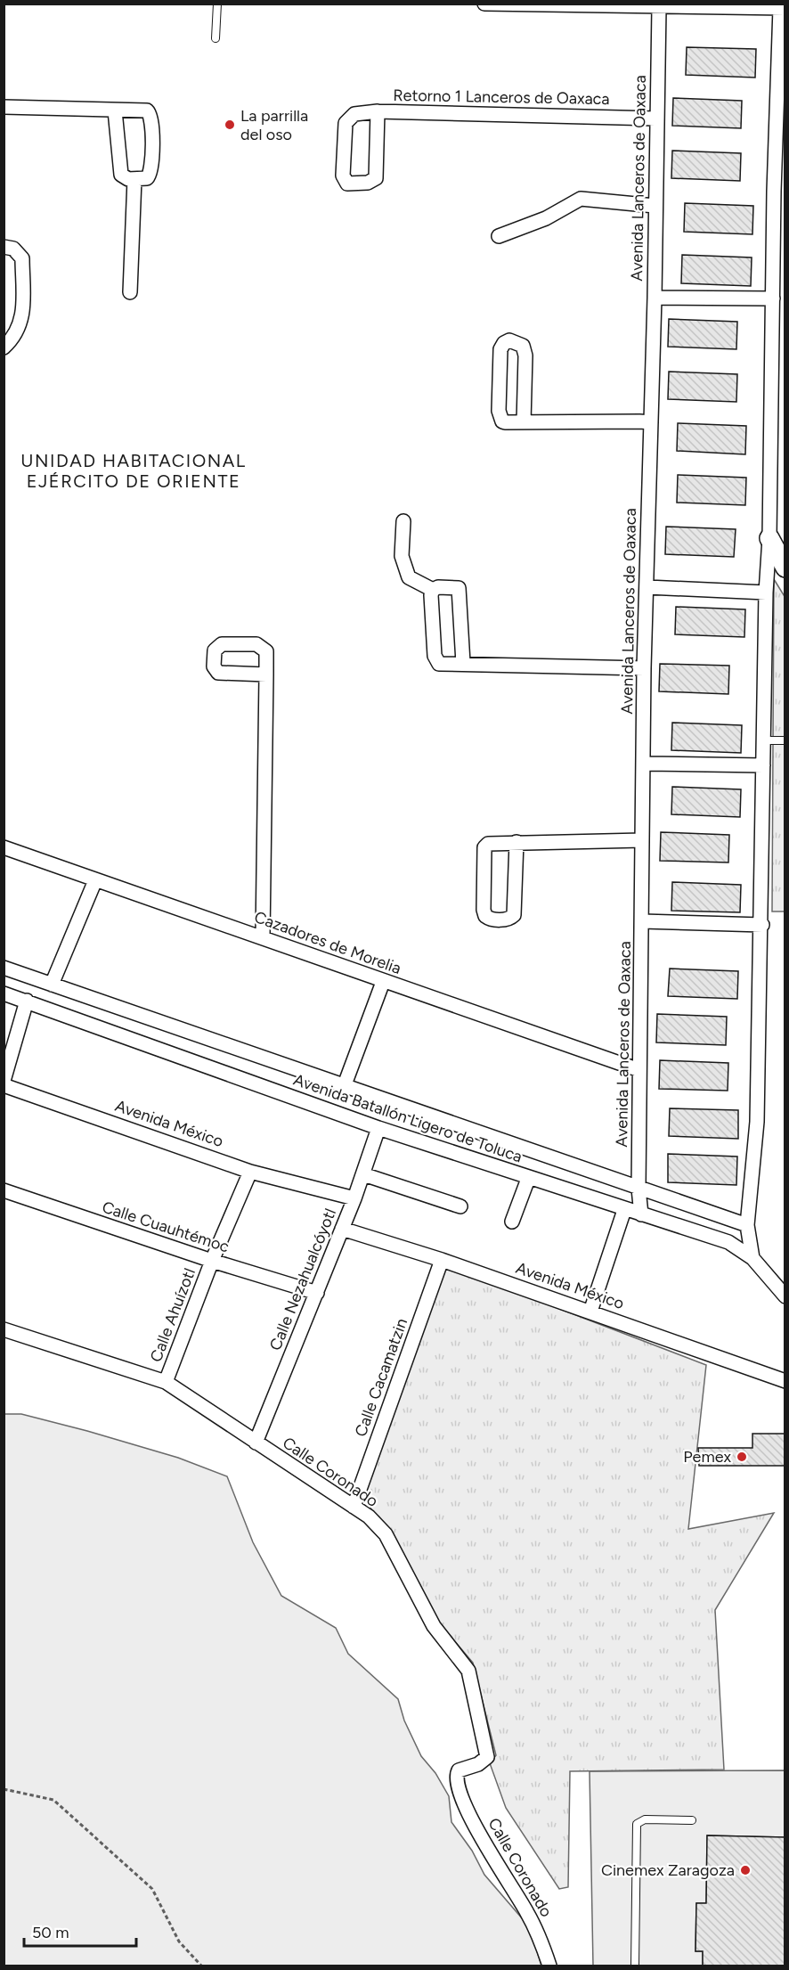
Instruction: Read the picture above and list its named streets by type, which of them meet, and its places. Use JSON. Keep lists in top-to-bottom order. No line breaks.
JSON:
{"streets":{"street":["Retorno 1 Lanceros de Oaxaca","Avenida Lanceros de Oaxaca","Cazadores de Morelia","Avenida Batallón Ligero de Toluca","Avenida México","Calle Cuauhtémoc","Calle Nezahualcóyotl","Calle Ahuízotl","Calle Cacamatzin","Calle Coronado"]},"crossings":[["Retorno 1 Lanceros de Oaxaca","Avenida Lanceros de Oaxaca"],["Avenida Lanceros de Oaxaca","Cazadores de Morelia"],["Avenida Lanceros de Oaxaca","Avenida Batallón Ligero de Toluca"],["Avenida Batallón Ligero de Toluca","Calle Nezahualcóyotl"],["Avenida México","Calle Nezahualcóyotl"],["Avenida México","Calle Ahuízotl"],["Avenida México","Calle Cacamatzin"],["Calle Cuauhtémoc","Calle Nezahualcóyotl"],["Calle Cuauhtémoc","Calle Ahuízotl"],["Calle Nezahualcóyotl","Calle Coronado"],["Calle Ahuízotl","Calle Coronado"],["Calle Cacamatzin","Calle Coronado"]],"districts":["UNIDAD HABITACIONAL EJÉRCITO DE ORIENTE"],"places":["La parrilla del oso","Pemex","Cinemex Zaragoza"],"scale_bar":"50 m"}
